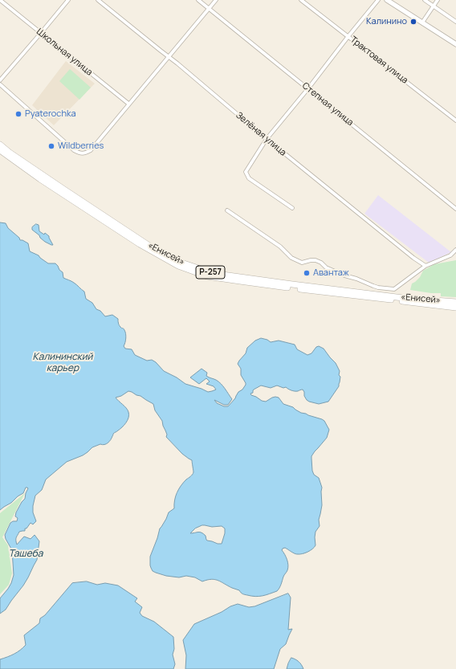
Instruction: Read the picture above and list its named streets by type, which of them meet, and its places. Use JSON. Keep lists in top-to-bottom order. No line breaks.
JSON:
{"streets":{"highway":["«Енисей»","Р-257"],"street":["Школьная улица","Трактовая улица","Степная улица","Зелёная улица"]},"water":["Калининский карьер","Ташеба"],"places":["Калинино","Pyaterochka","Wildberries","Авантаж"]}
